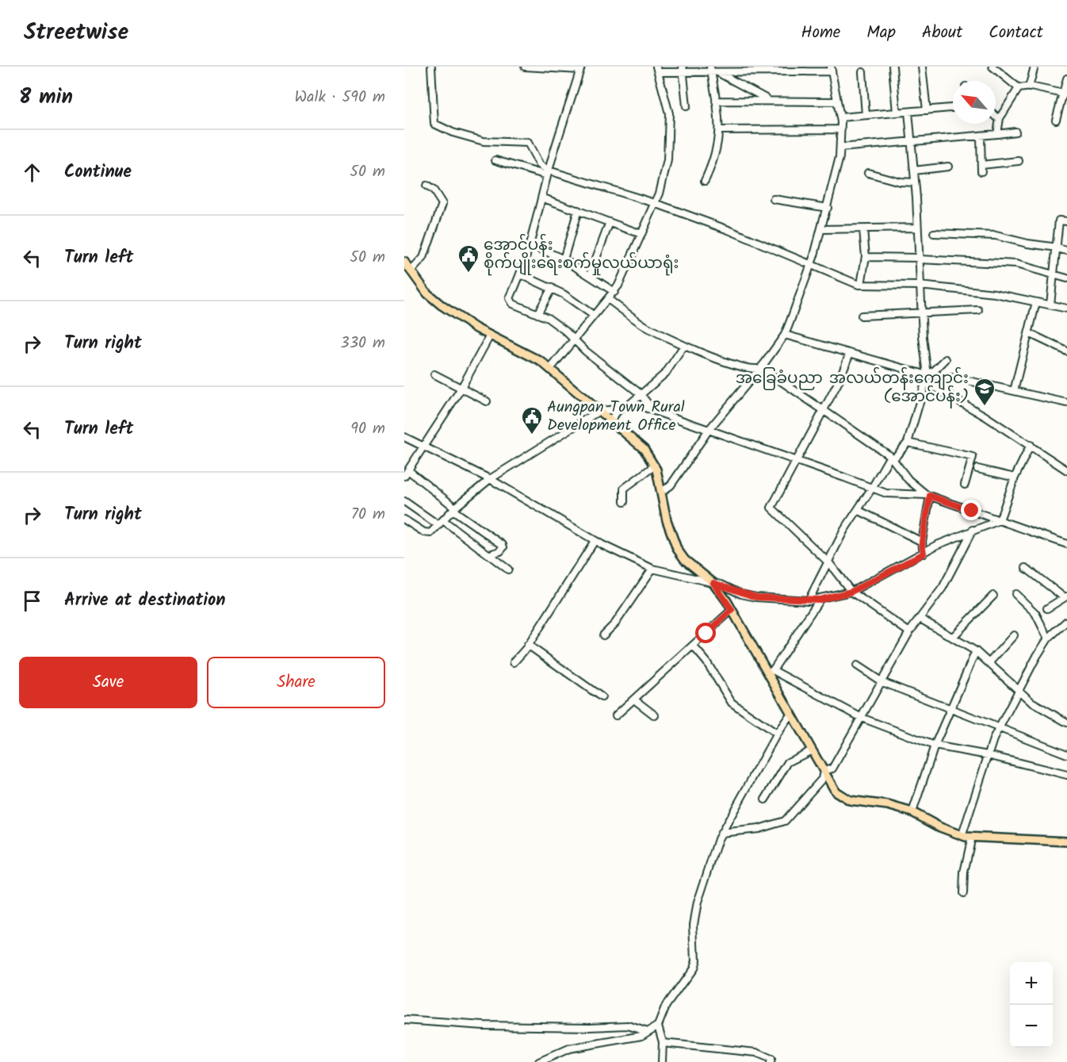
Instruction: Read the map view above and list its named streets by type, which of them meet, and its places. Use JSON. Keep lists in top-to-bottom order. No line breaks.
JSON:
{"places":{"public building":["အောင်ပန်း စိုက်ပျိုးရေးစက်မှုလယ်ယာရုံး","Aungpan Town Rural Development Office"],"school or university":["အခြေခံပညာ အလယ်တန်းကျောင်း (အောင်ပန်း)"]},"north":"top left","page":{"header":"Streetwise","nav":["Home","Map","About","Contact"],"heading":["8 min","Walk · 590 m"],"list":[["Continue","50 m"],["Turn left","50 m"],["Turn right","330 m"],["Turn left","90 m"],["Turn right","70 m"],"Arrive at destination"],"buttons":["Save","Share"],"map_buttons":["+","−"]}}
